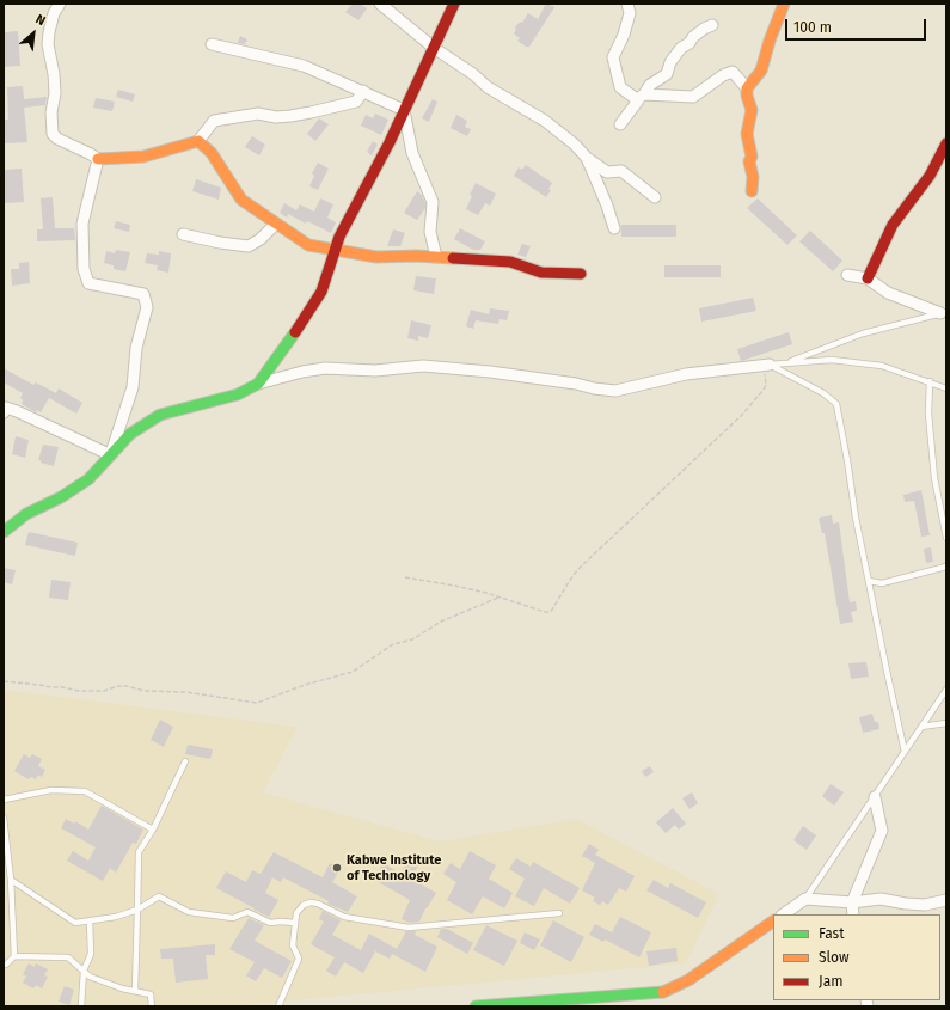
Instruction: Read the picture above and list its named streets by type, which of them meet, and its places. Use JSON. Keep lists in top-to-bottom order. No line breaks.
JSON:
{"places":["Kabwe Institute of Technology"],"legend":["Fast","Slow","Jam"],"scale_bar":"100 m","north":"top right"}
